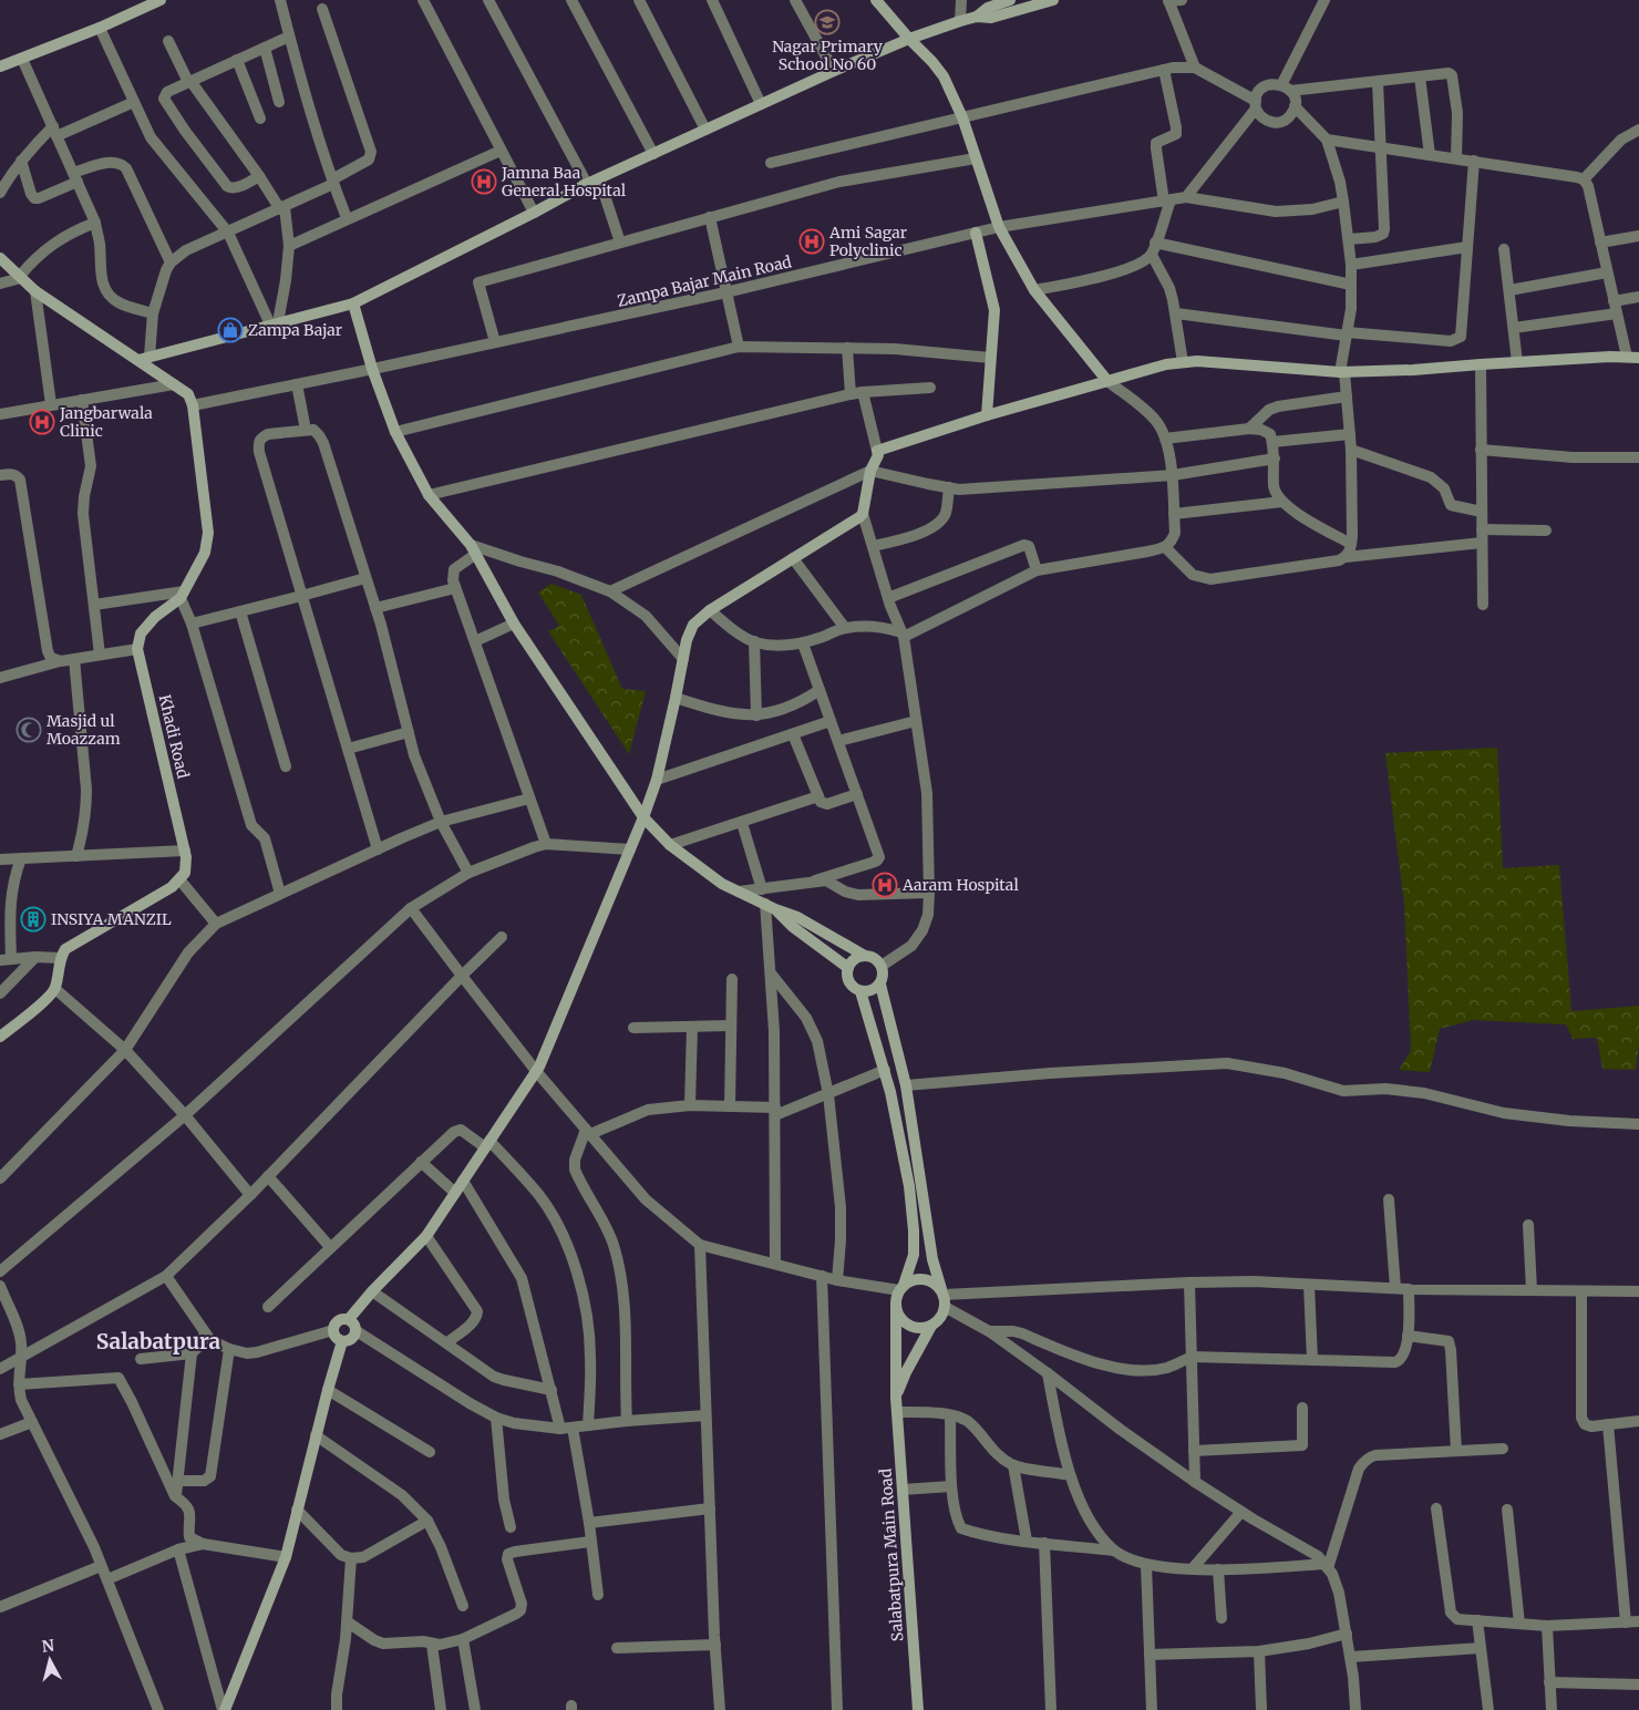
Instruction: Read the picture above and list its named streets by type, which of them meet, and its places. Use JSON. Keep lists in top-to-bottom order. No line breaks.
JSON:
{"streets":{"street":["Zampa Bajar Main Road","Khadi Road","Salabatpura Main Road"]},"districts":["Salabatpura"],"places":{"school or university":["Nagar Primary School No 60"],"hospital":["Jamna Baa General Hospital","Ami Sagar Polyclinic","Jangbarwala Clinic","Aaram Hospital"],"shop":["Zampa Bajar"],"mosque":["Masjid ul Moazzam"],"building":["INSIYA MANZIL"]},"north":"top"}
